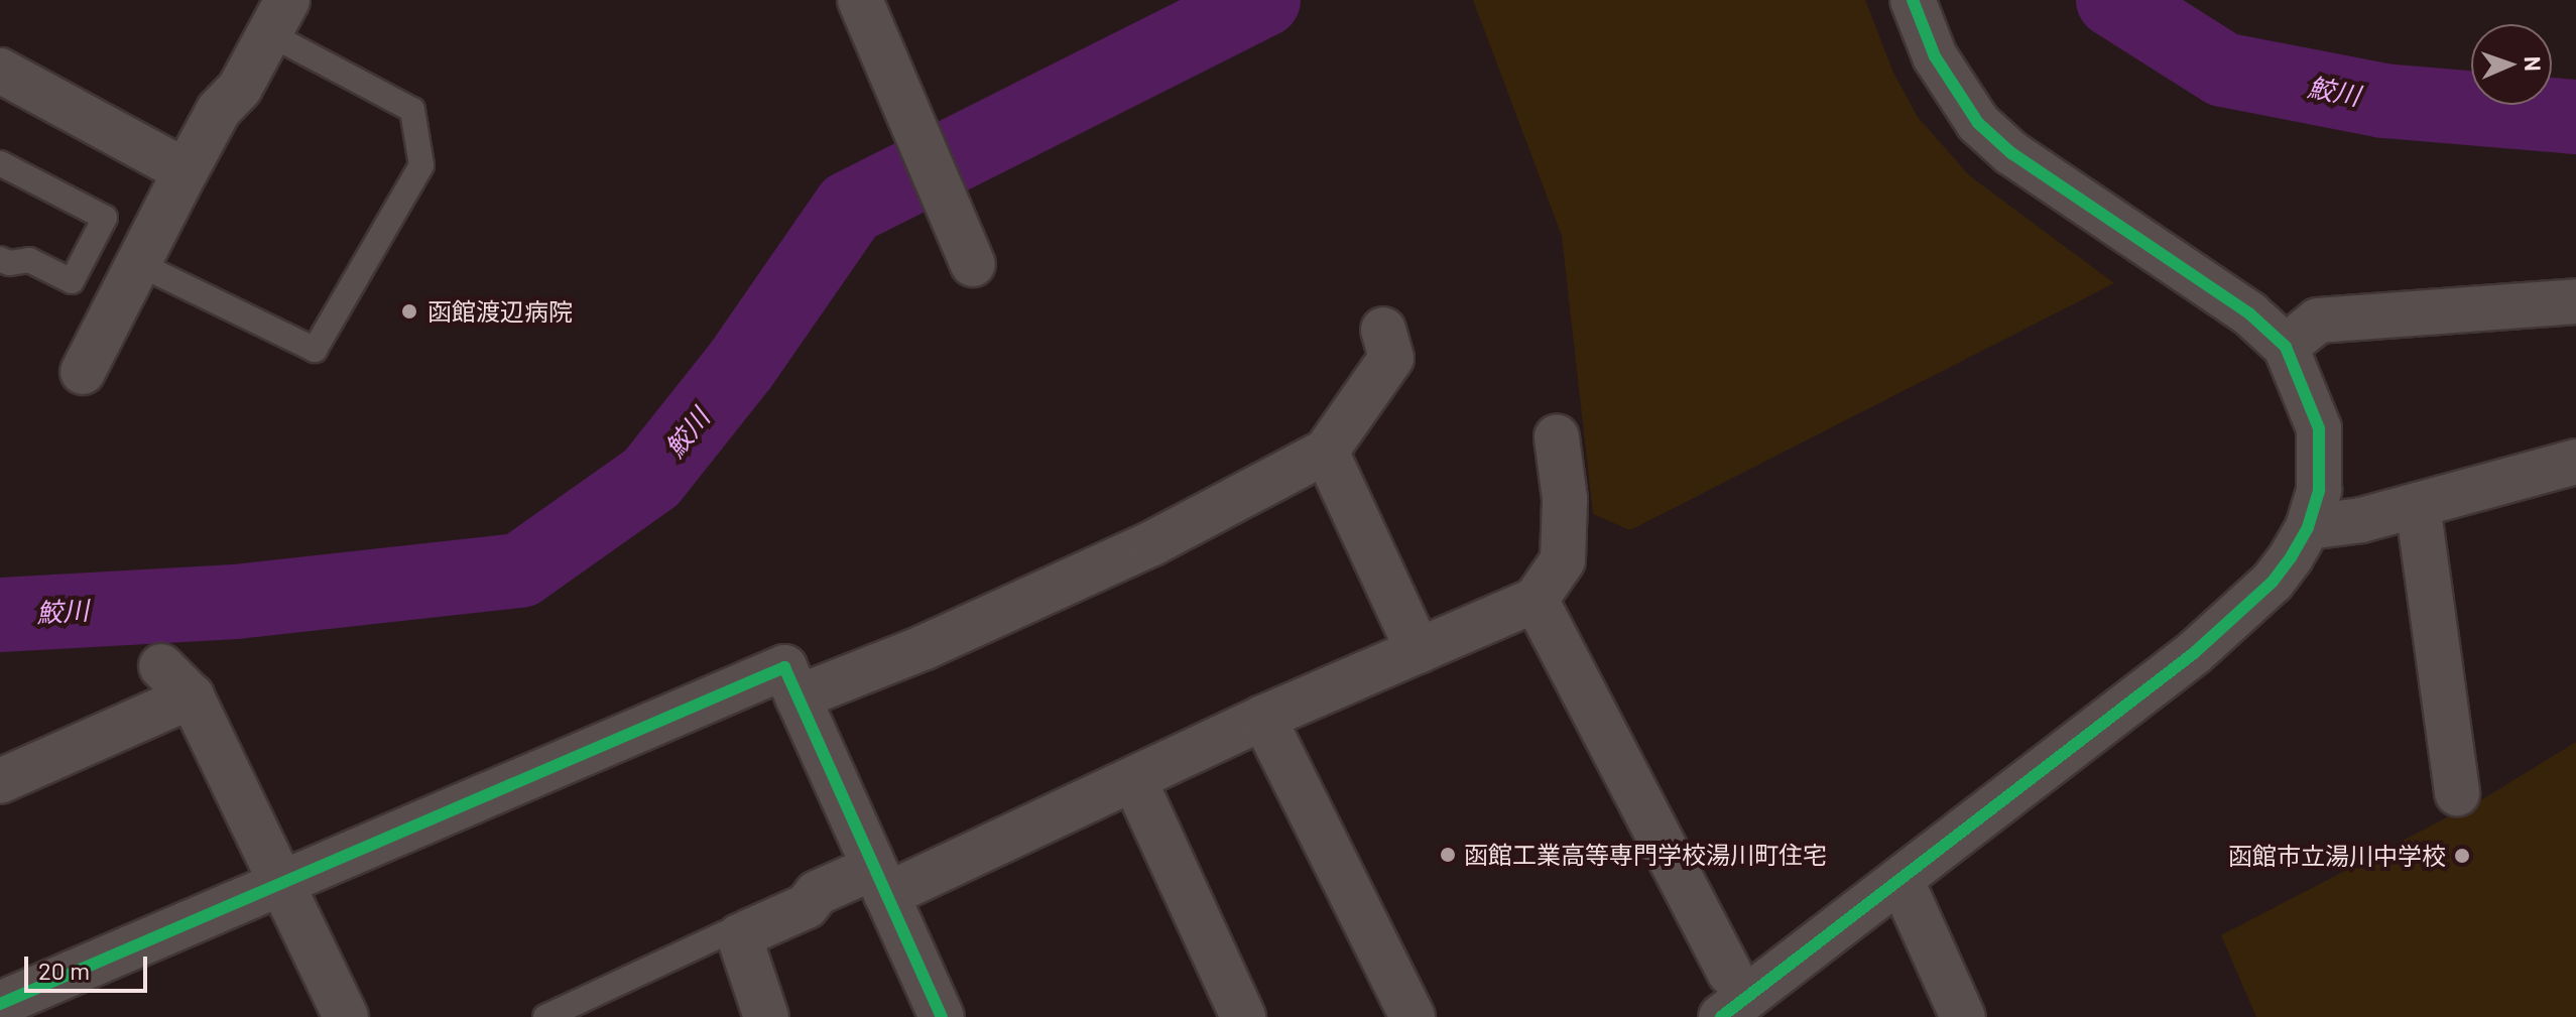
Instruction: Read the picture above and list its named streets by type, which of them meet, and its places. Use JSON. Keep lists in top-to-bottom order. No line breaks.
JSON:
{"water":["鮫川"],"places":["函館渡辺病院","函館工業高等専門学校湯川町住宅","函館市立湯川中学校"],"scale_bar":"20 m","north":"right"}
